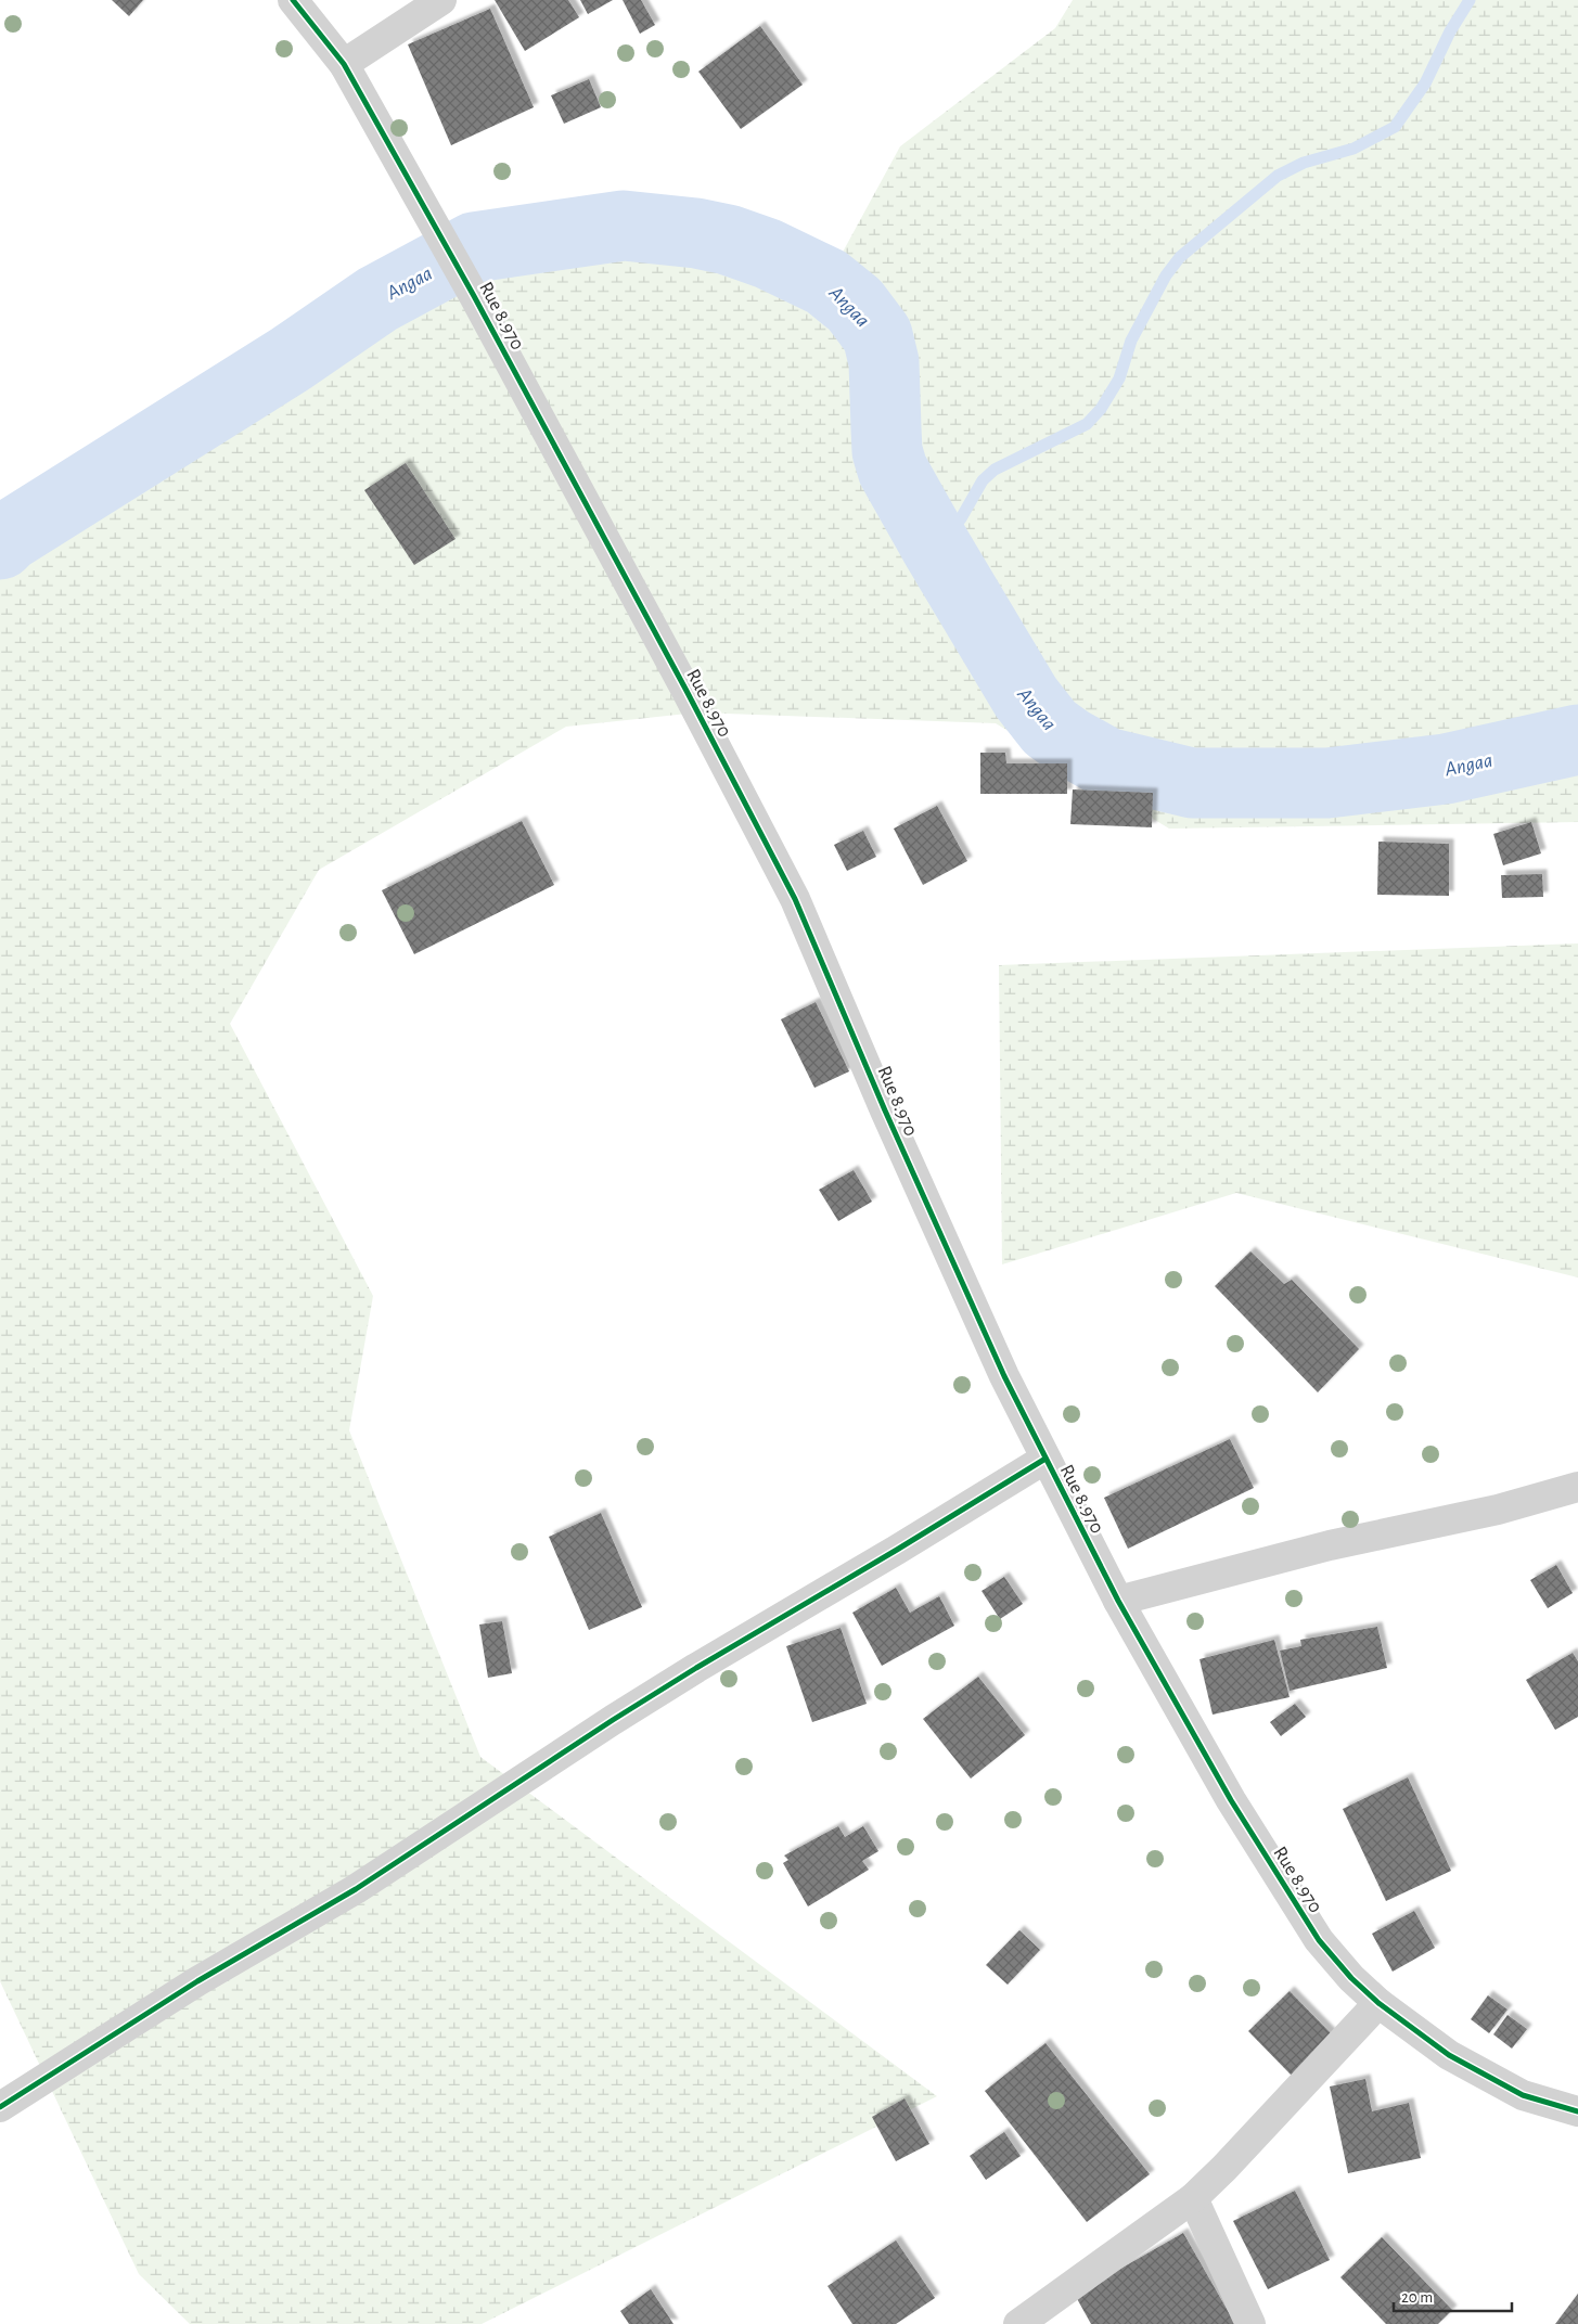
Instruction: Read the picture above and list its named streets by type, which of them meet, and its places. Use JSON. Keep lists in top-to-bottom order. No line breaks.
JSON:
{"streets":{"street":["Rue 8.970"]},"water":["Angaa"],"scale_bar":"20 m"}
